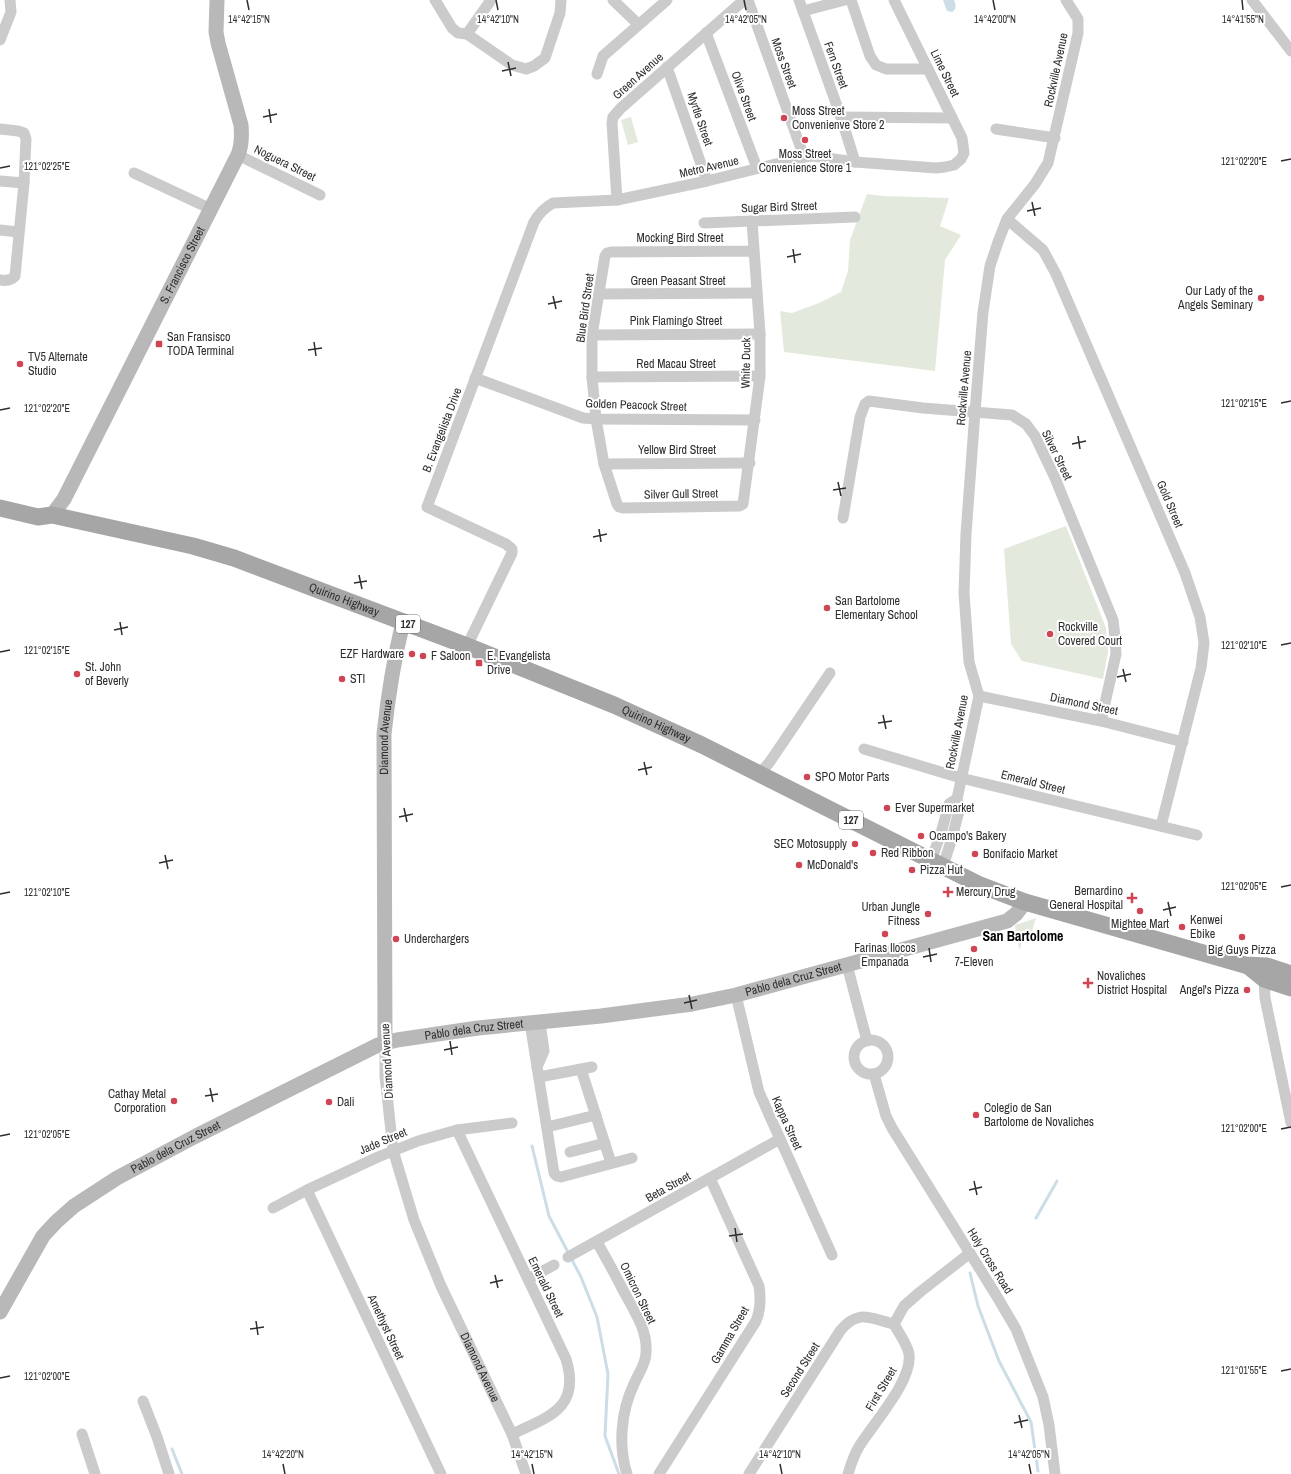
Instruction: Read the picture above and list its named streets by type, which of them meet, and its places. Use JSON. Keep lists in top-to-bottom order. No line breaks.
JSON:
{"streets":{"main road":["Quirino Highway","127"],"street":["Moss Street","Fern Street","Rockville Avenue","Lime Street","Green Avenue","Olive Street","Myrtle Street","Noguera Street","Metro Avenue","Sugar Bird Street","Mocking Bird Street","S. Francisco Street","Green Peasant Street","Blue Bird Street","Pink Flamingo Street","White Duck","Red Macau Street","Golden Peacock Street","B. Evangelista Drive","Yellow Bird Street","Silver Street","Silver Gull Street","Gold Street","Diamond Street","Diamond Avenue","Emerald Street","Pablo dela Cruz Street","Kappa Street","Jade Street","Beta Street","Holy Cross Road","Omicron Street","Amethyst Street","Gamma Street","Second Street","First Street"]},"crossings":[["Moss Street","Metro Avenue"],["Fern Street","Metro Avenue"],["Rockville Avenue","Silver Street"],["Rockville Avenue","Gold Street"],["Rockville Avenue","Quirino Highway"],["Rockville Avenue","Diamond Street"],["Rockville Avenue","Emerald Street"],["Lime Street","Metro Avenue"],["Green Avenue","Olive Street"],["Green Avenue","Myrtle Street"],["Green Avenue","Metro Avenue"],["Olive Street","Metro Avenue"],["Myrtle Street","Metro Avenue"],["Noguera Street","S. Francisco Street"],["Metro Avenue","B. Evangelista Drive"],["Sugar Bird Street","White Duck"],["Mocking Bird Street","Blue Bird Street"],["Mocking Bird Street","White Duck"],["S. Francisco Street","Quirino Highway"],["Green Peasant Street","Blue Bird Street"],["Green Peasant Street","White Duck"],["Blue Bird Street","Pink Flamingo Street"],["Blue Bird Street","Red Macau Street"],["Blue Bird Street","Golden Peacock Street"],["Blue Bird Street","Yellow Bird Street"],["Blue Bird Street","Silver Gull Street"],["Pink Flamingo Street","White Duck"],["White Duck","Red Macau Street"],["White Duck","Golden Peacock Street"],["White Duck","Yellow Bird Street"],["White Duck","Silver Gull Street"],["Golden Peacock Street","B. Evangelista Drive"],["B. Evangelista Drive","Quirino Highway"],["Silver Street","Diamond Street"],["Gold Street","Diamond Street"],["Gold Street","Emerald Street"],["Quirino Highway","Diamond Avenue"],["Quirino Highway","Pablo dela Cruz Street"],["Diamond Avenue","Emerald Street"],["Diamond Avenue","Pablo dela Cruz Street"],["Diamond Avenue","Jade Street"],["Emerald Street","Jade Street"],["Pablo dela Cruz Street","Kappa Street"],["Kappa Street","Beta Street"],["Jade Street","Amethyst Street"],["Beta Street","Omicron Street"],["Beta Street","Gamma Street"],["Second Street","First Street"]],"districts":["San Bartolome"],"places":{"other":["Moss Street Convenienve Store 2","Moss Street Convenience Store 1","Our Lady of the Angels Seminary","TV5 Alternate Studio","San Bartolome Elementary School","Rockville Covered Court","EZF Hardware","F Saloon","St. John of Beverly","STI","SPO Motor Parts","Ever Supermarket","Ocampo's Bakery","SEC Motosupply","Red Ribbon","Bonifacio Market","McDonald's","Pizza Hut","Mightee Mart","Urban Jungle Fitness","Kenwei Ebike","Farinas Ilocos Empanada","Big Guys Pizza","Underchargers","7-Eleven","Angel's Pizza","Cathay Metal Corporation","Dali","Colegio de San Bartolome de Novaliches"],"transit":["San Fransisco TODA Terminal","E. Evangelista Drive"],"health":["Mercury Drug","Bernardino General Hospital","Novaliches District Hospital"]},"coordinates":["14°42'15\"N","14°42'10\"N","14°42'05\"N","14°42'00\"N","14°41'55\"N","121°02'20\"E","121°02'25\"E","121°02'15\"E","121°02'10\"E","121°02'05\"E","121°02'00\"E","121°01'55\"E","14°42'20\"N"]}
